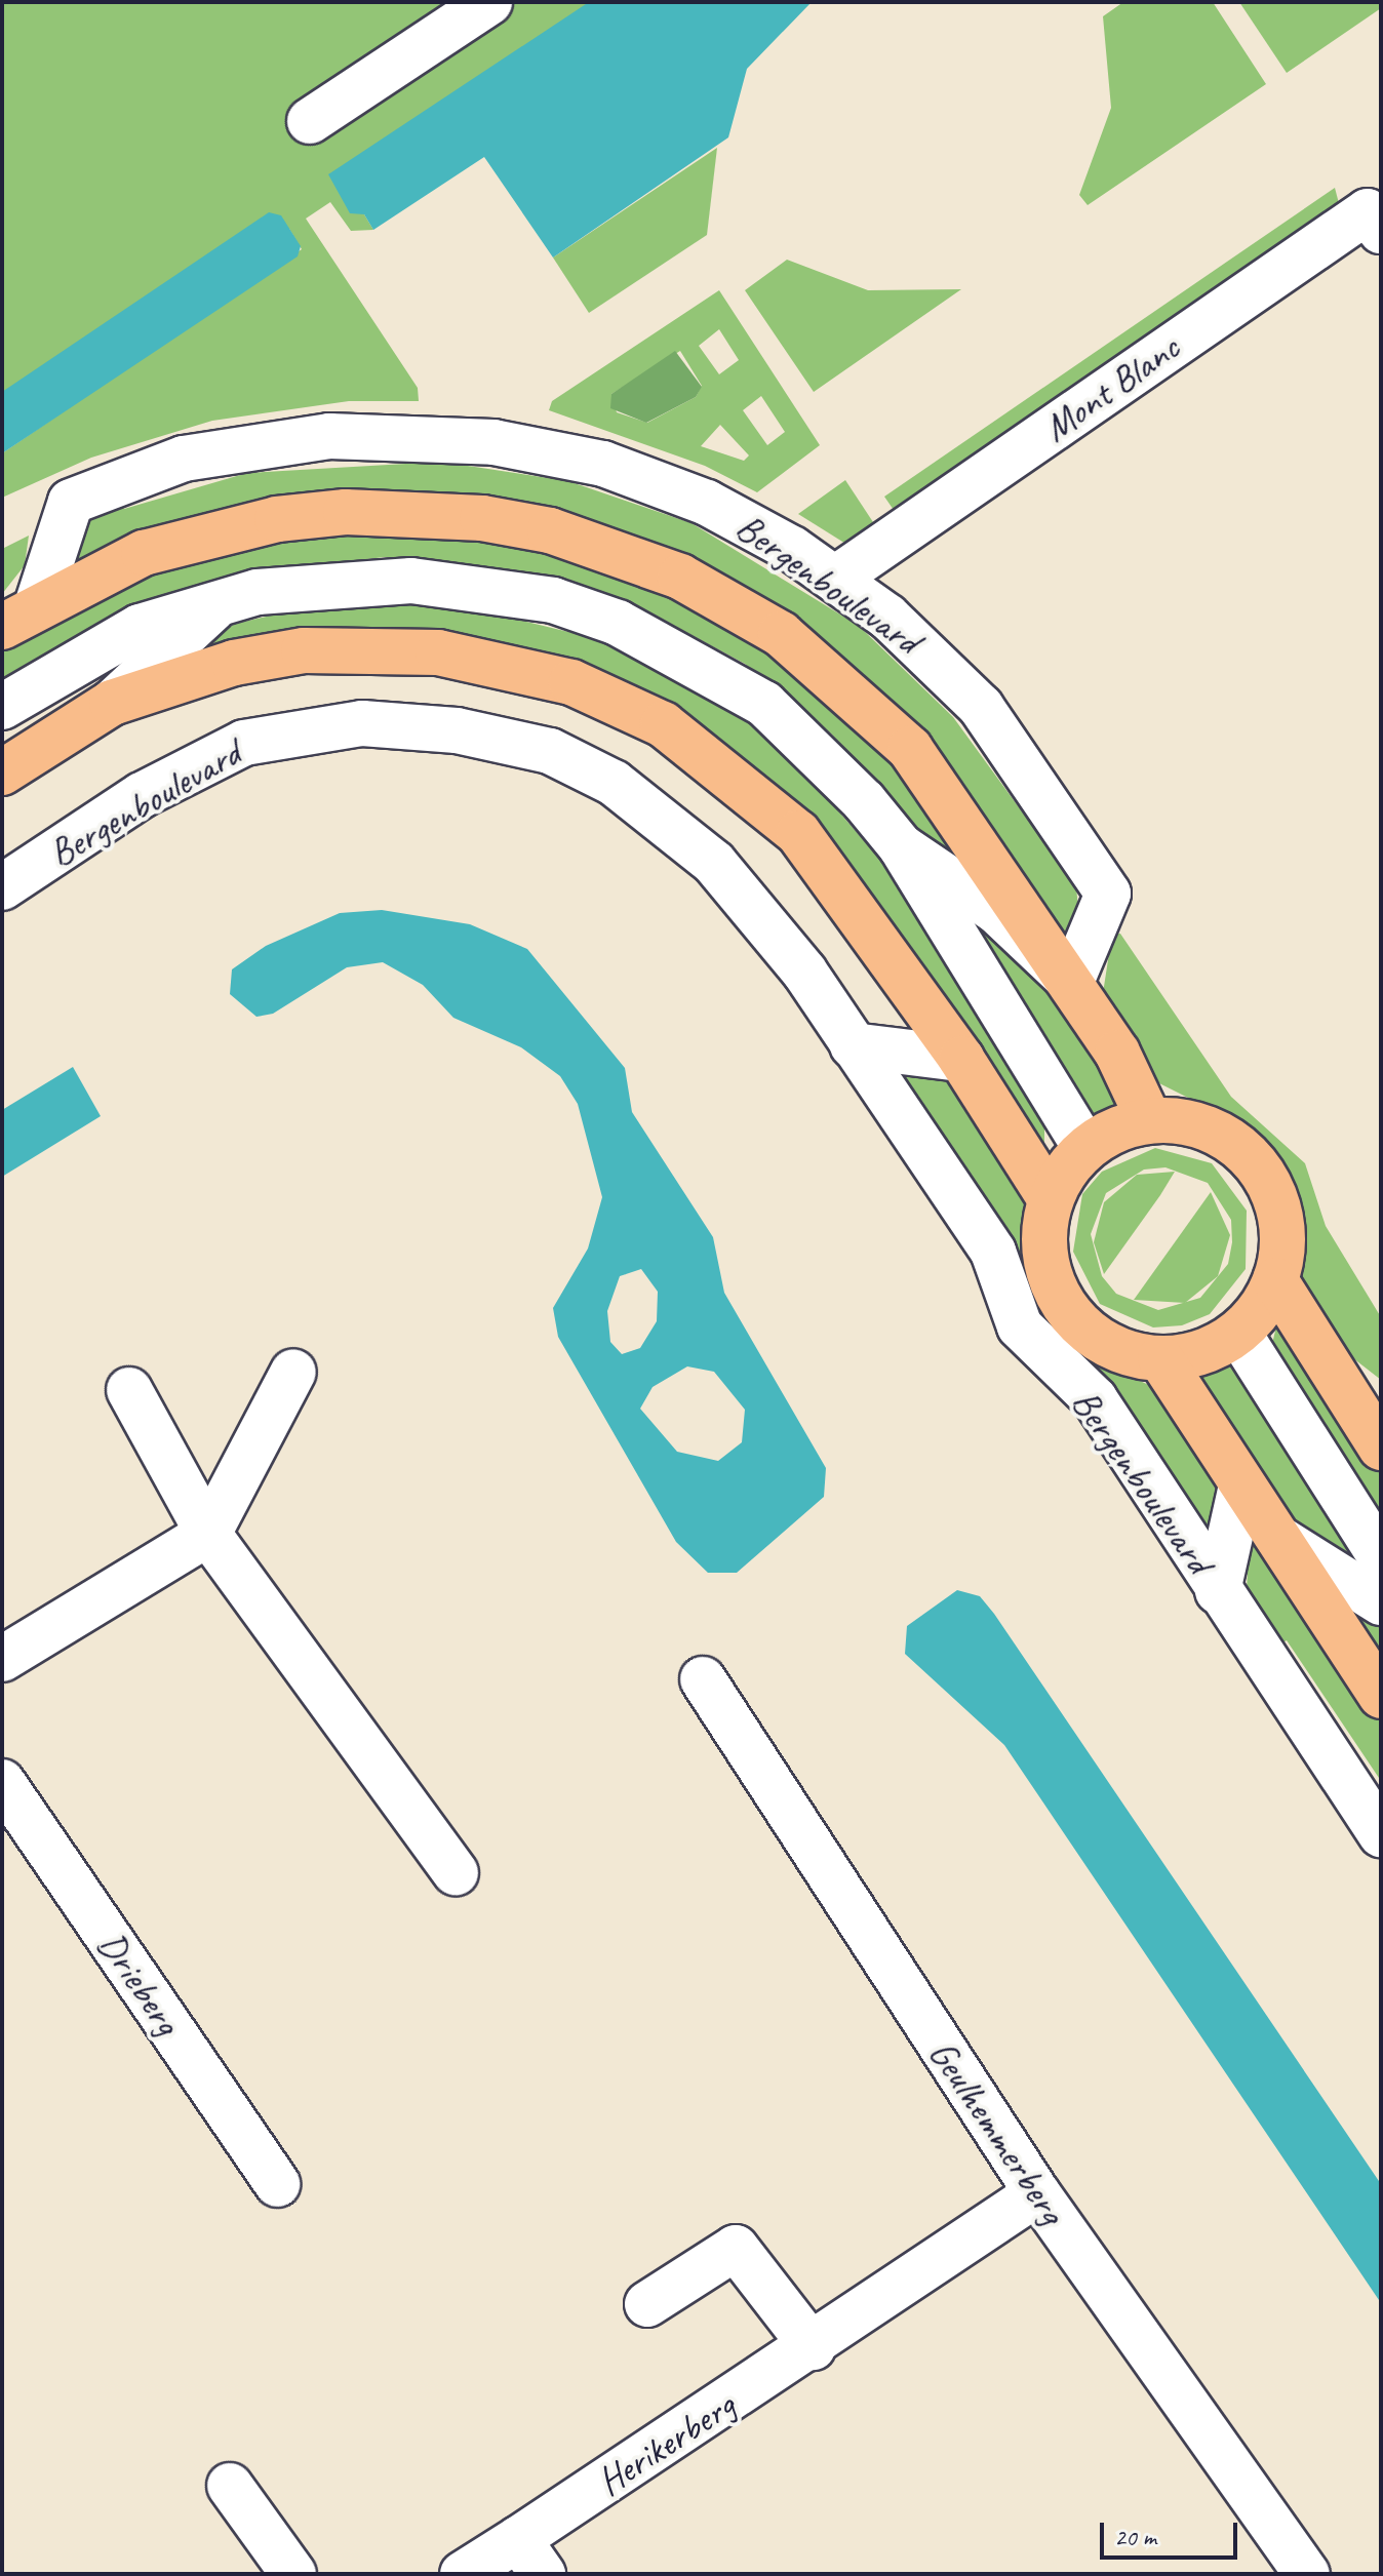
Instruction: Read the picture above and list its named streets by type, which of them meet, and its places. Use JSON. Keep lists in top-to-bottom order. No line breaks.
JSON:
{"streets":{"main road":["Bergenboulevard"],"street":["Mont Blanc","Drieberg","Geulhemmerberg","Herikerberg"]},"crossings":[["Mont Blanc","Bergenboulevard"],["Geulhemmerberg","Herikerberg"]],"scale_bar":"20 m"}
